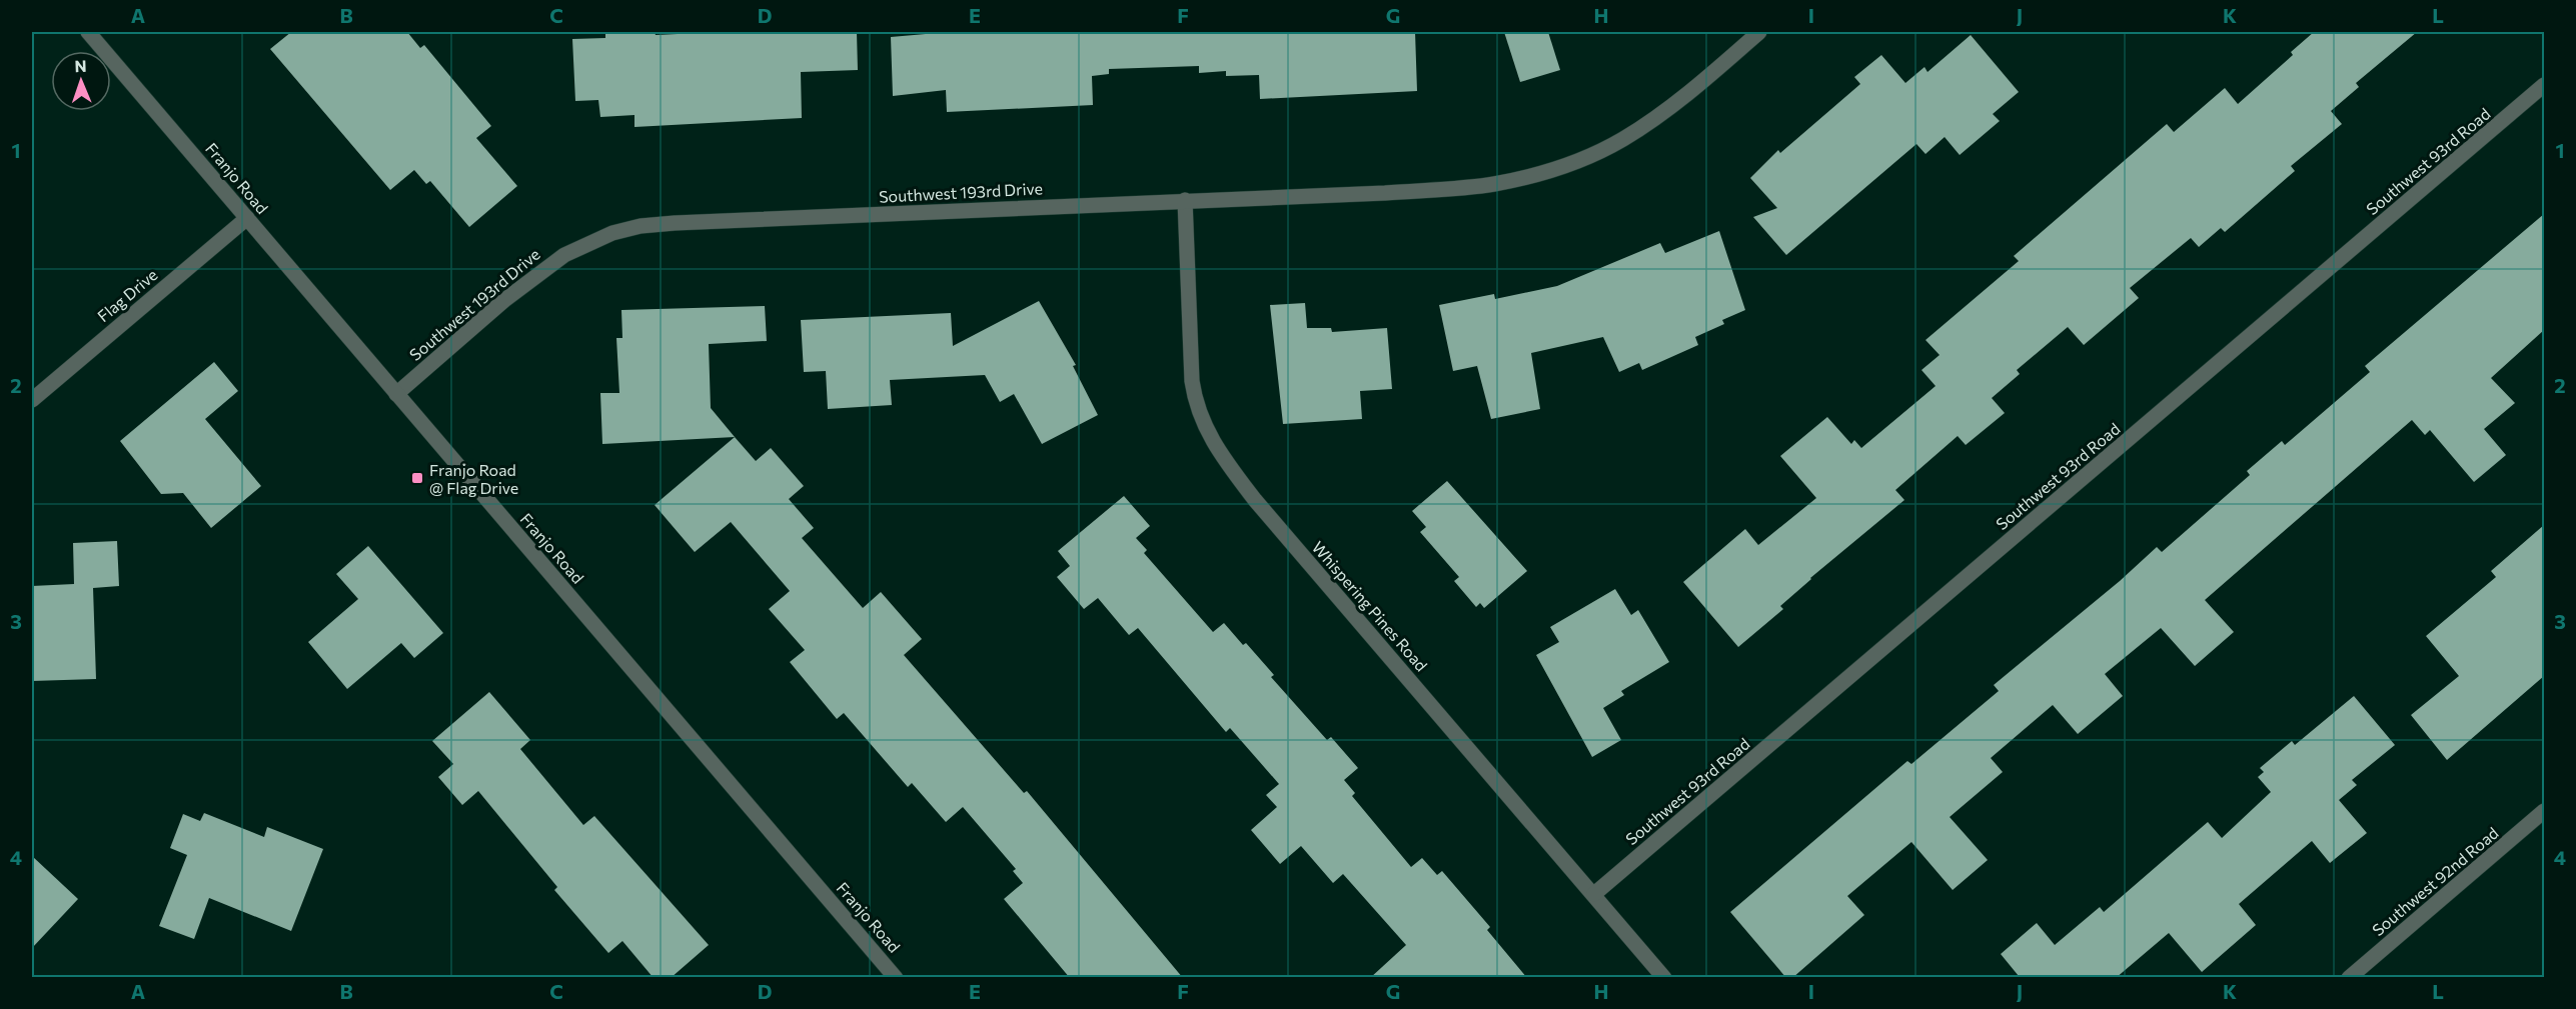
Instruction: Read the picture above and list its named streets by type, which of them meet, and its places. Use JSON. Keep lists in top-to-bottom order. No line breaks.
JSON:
{"streets":{"street":["Southwest 93rd Road","Franjo Road","Southwest 193rd Drive","Flag Drive","Whispering Pines Road","Southwest 92nd Road"]},"crossings":[["Southwest 93rd Road","Whispering Pines Road"],["Franjo Road","Southwest 193rd Drive"],["Franjo Road","Flag Drive"],["Southwest 193rd Drive","Whispering Pines Road"]],"places":{"transit":["Franjo Road @ Flag Drive"]},"north":"top","grid":{"columns":["A","B","C","D","E","F","G","H","I","J","K","L"],"rows":["1","2","3","4"]}}
